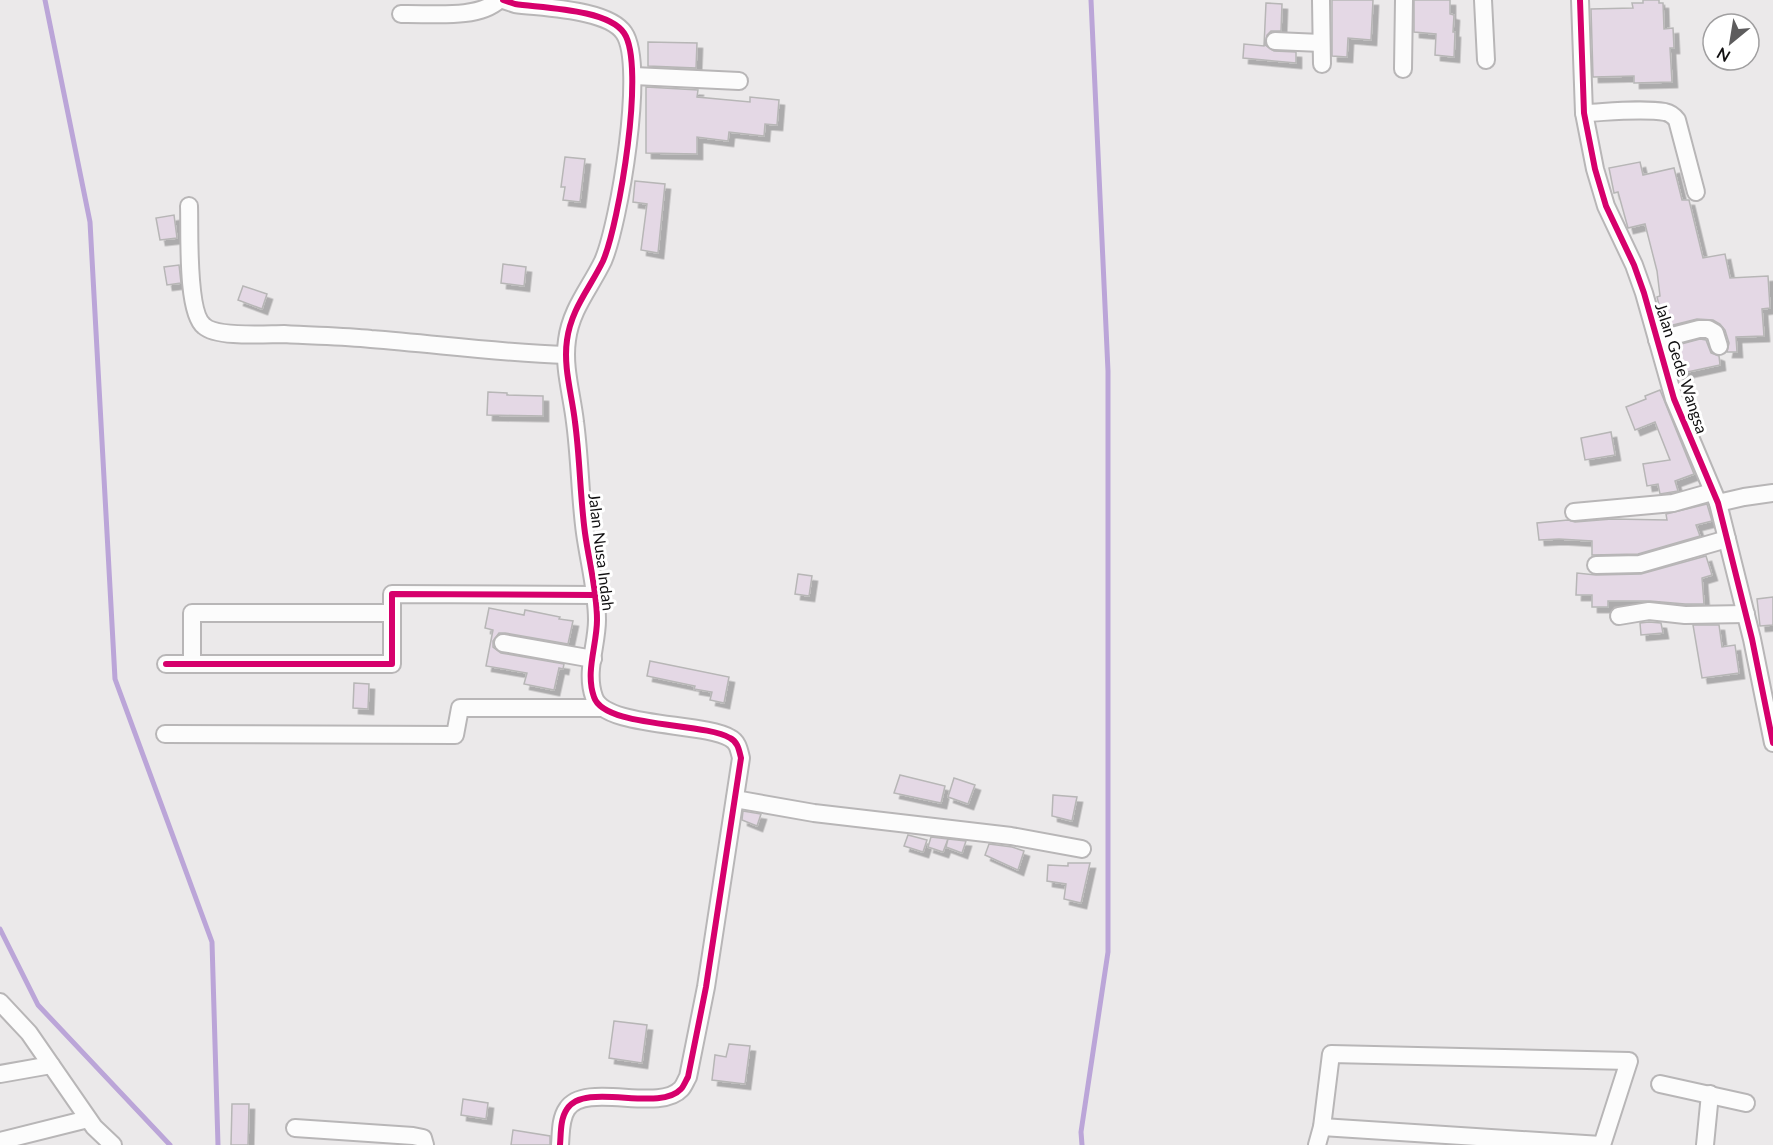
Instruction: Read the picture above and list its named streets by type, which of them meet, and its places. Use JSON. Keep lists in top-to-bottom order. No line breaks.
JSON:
{"streets":{"street":["Jalan Gede Wangsa","Jalan Nusa Indah"]},"north":"bottom left"}
